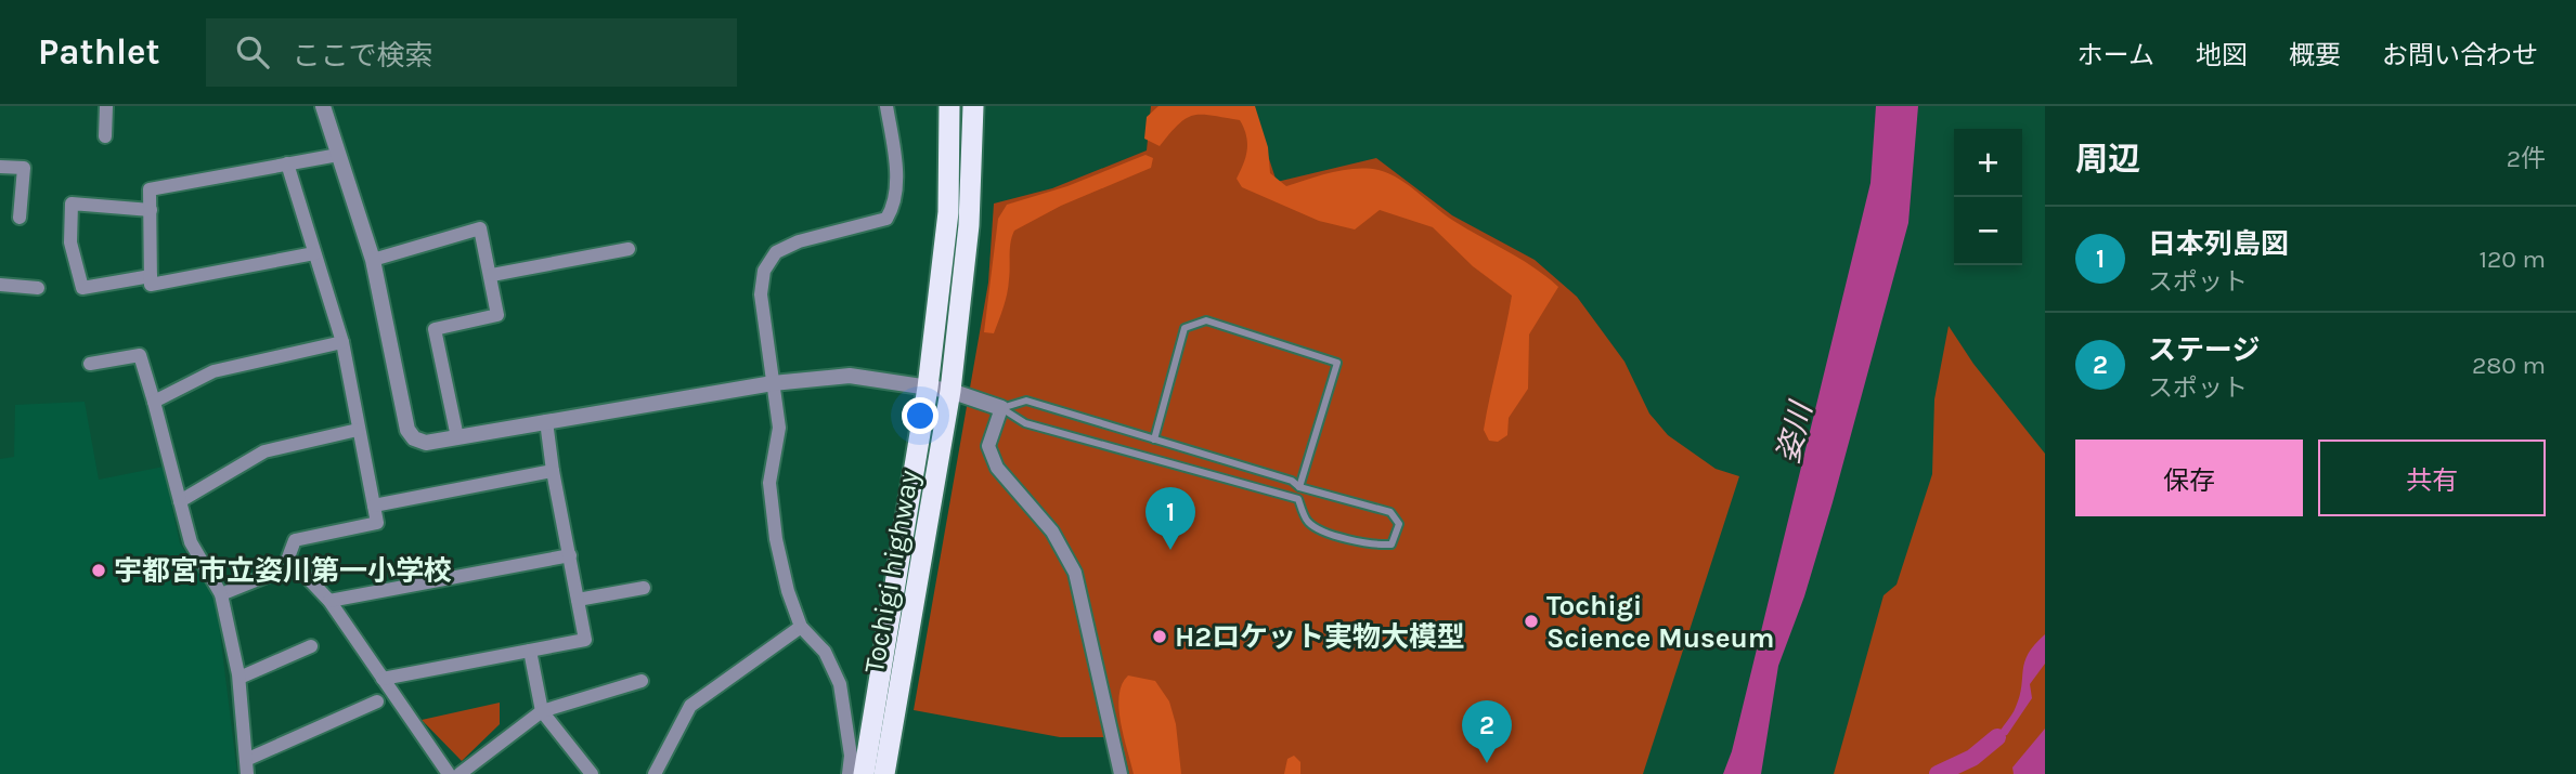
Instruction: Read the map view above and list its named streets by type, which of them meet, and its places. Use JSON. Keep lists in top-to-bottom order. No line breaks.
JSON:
{"streets":{"highway":["Tochigi highway"]},"water":["姿川"],"places":["宇都宮市立姿川第一小学校","Tochigi Science Museum","H2ロケット実物大模型"],"page":{"header":"Pathlet","search":"ここで検索","nav":["ホーム","地図","概要","お問い合わせ"],"heading":["周辺","2件"],"map_buttons":["+","−"],"list":[{"mark":"1","name":"日本列島図","note":"スポット","value":"120 m"},{"mark":"2","name":"ステージ","note":"スポット","value":"280 m"}],"buttons":["保存","共有"],"pins":["1","2"]}}
